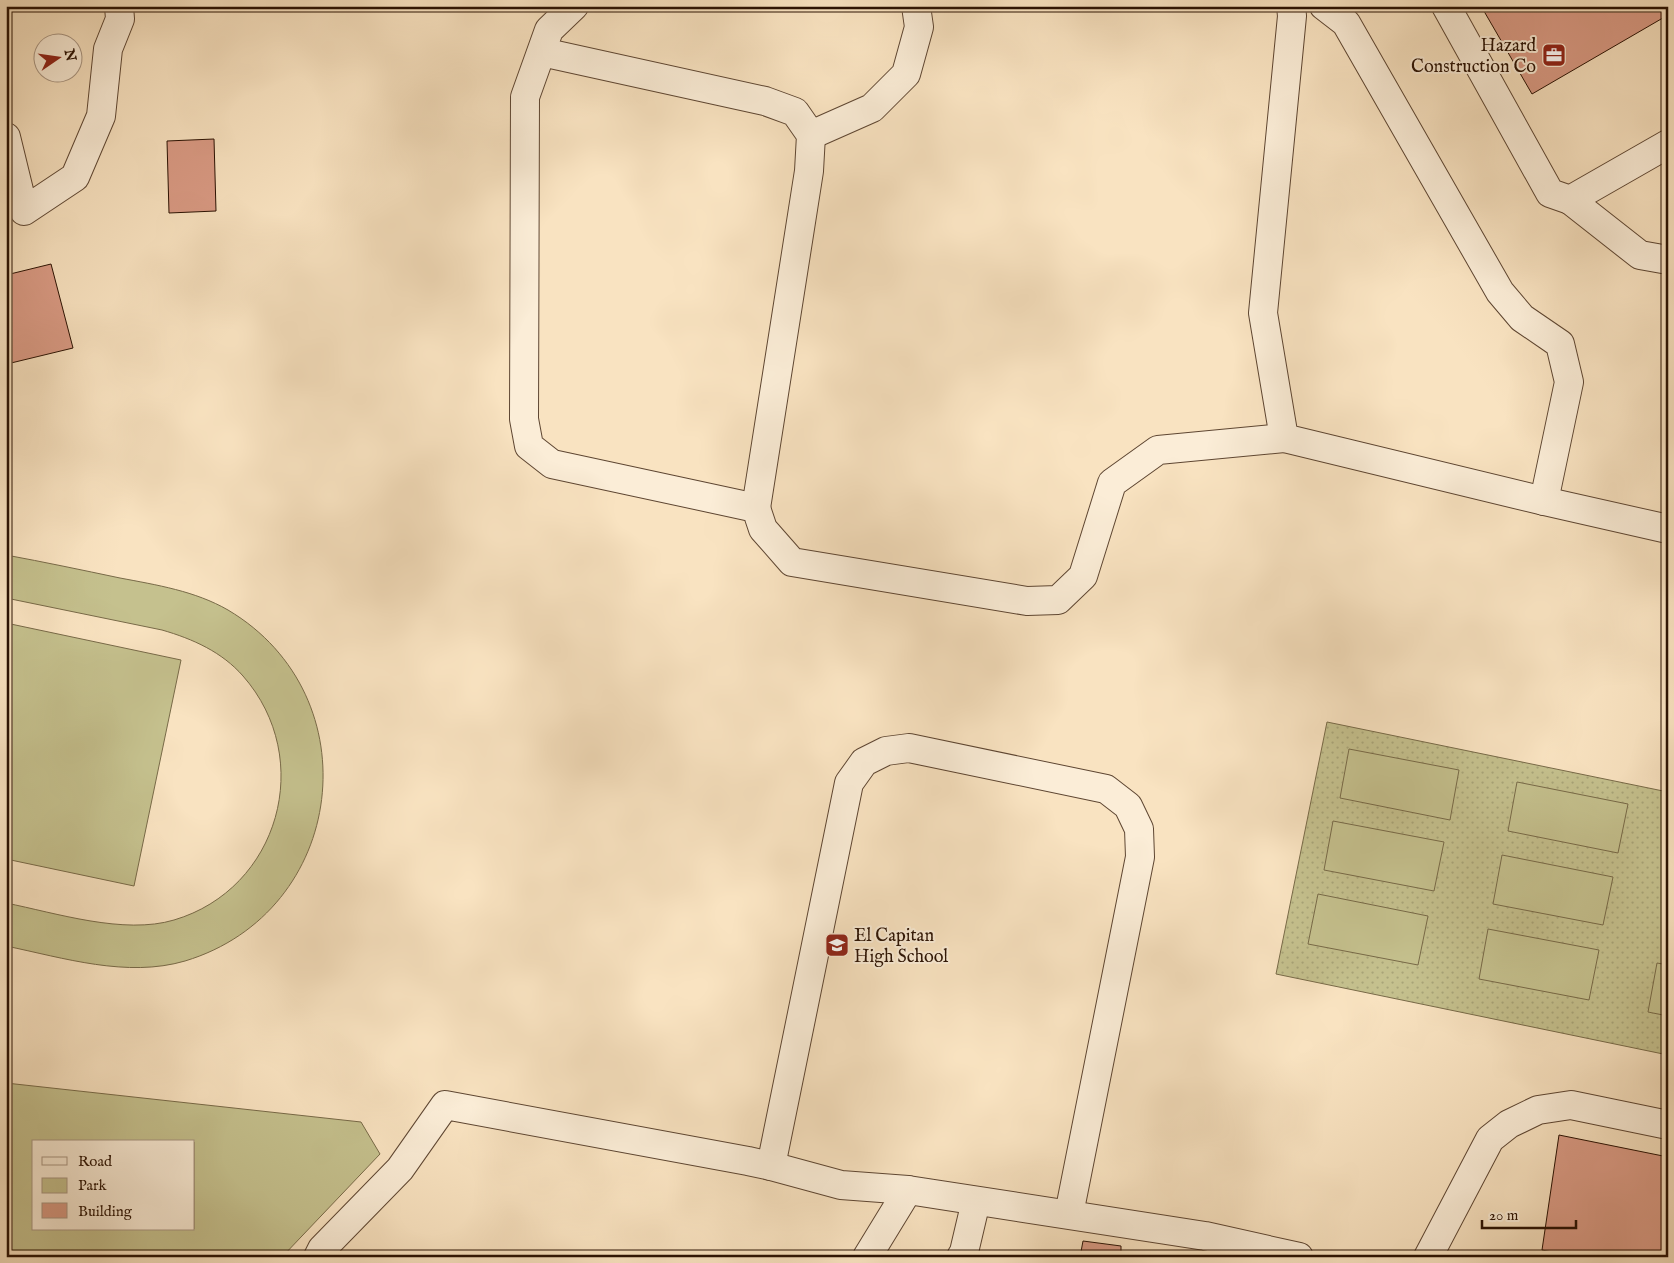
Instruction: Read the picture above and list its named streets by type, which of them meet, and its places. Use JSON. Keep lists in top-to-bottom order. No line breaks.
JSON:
{"places":{"office":["Hazard Construction Co"],"school or university":["El Capitan High School"]},"legend":["Road","Park","Building"],"scale_bar":"20 m","north":"right"}
